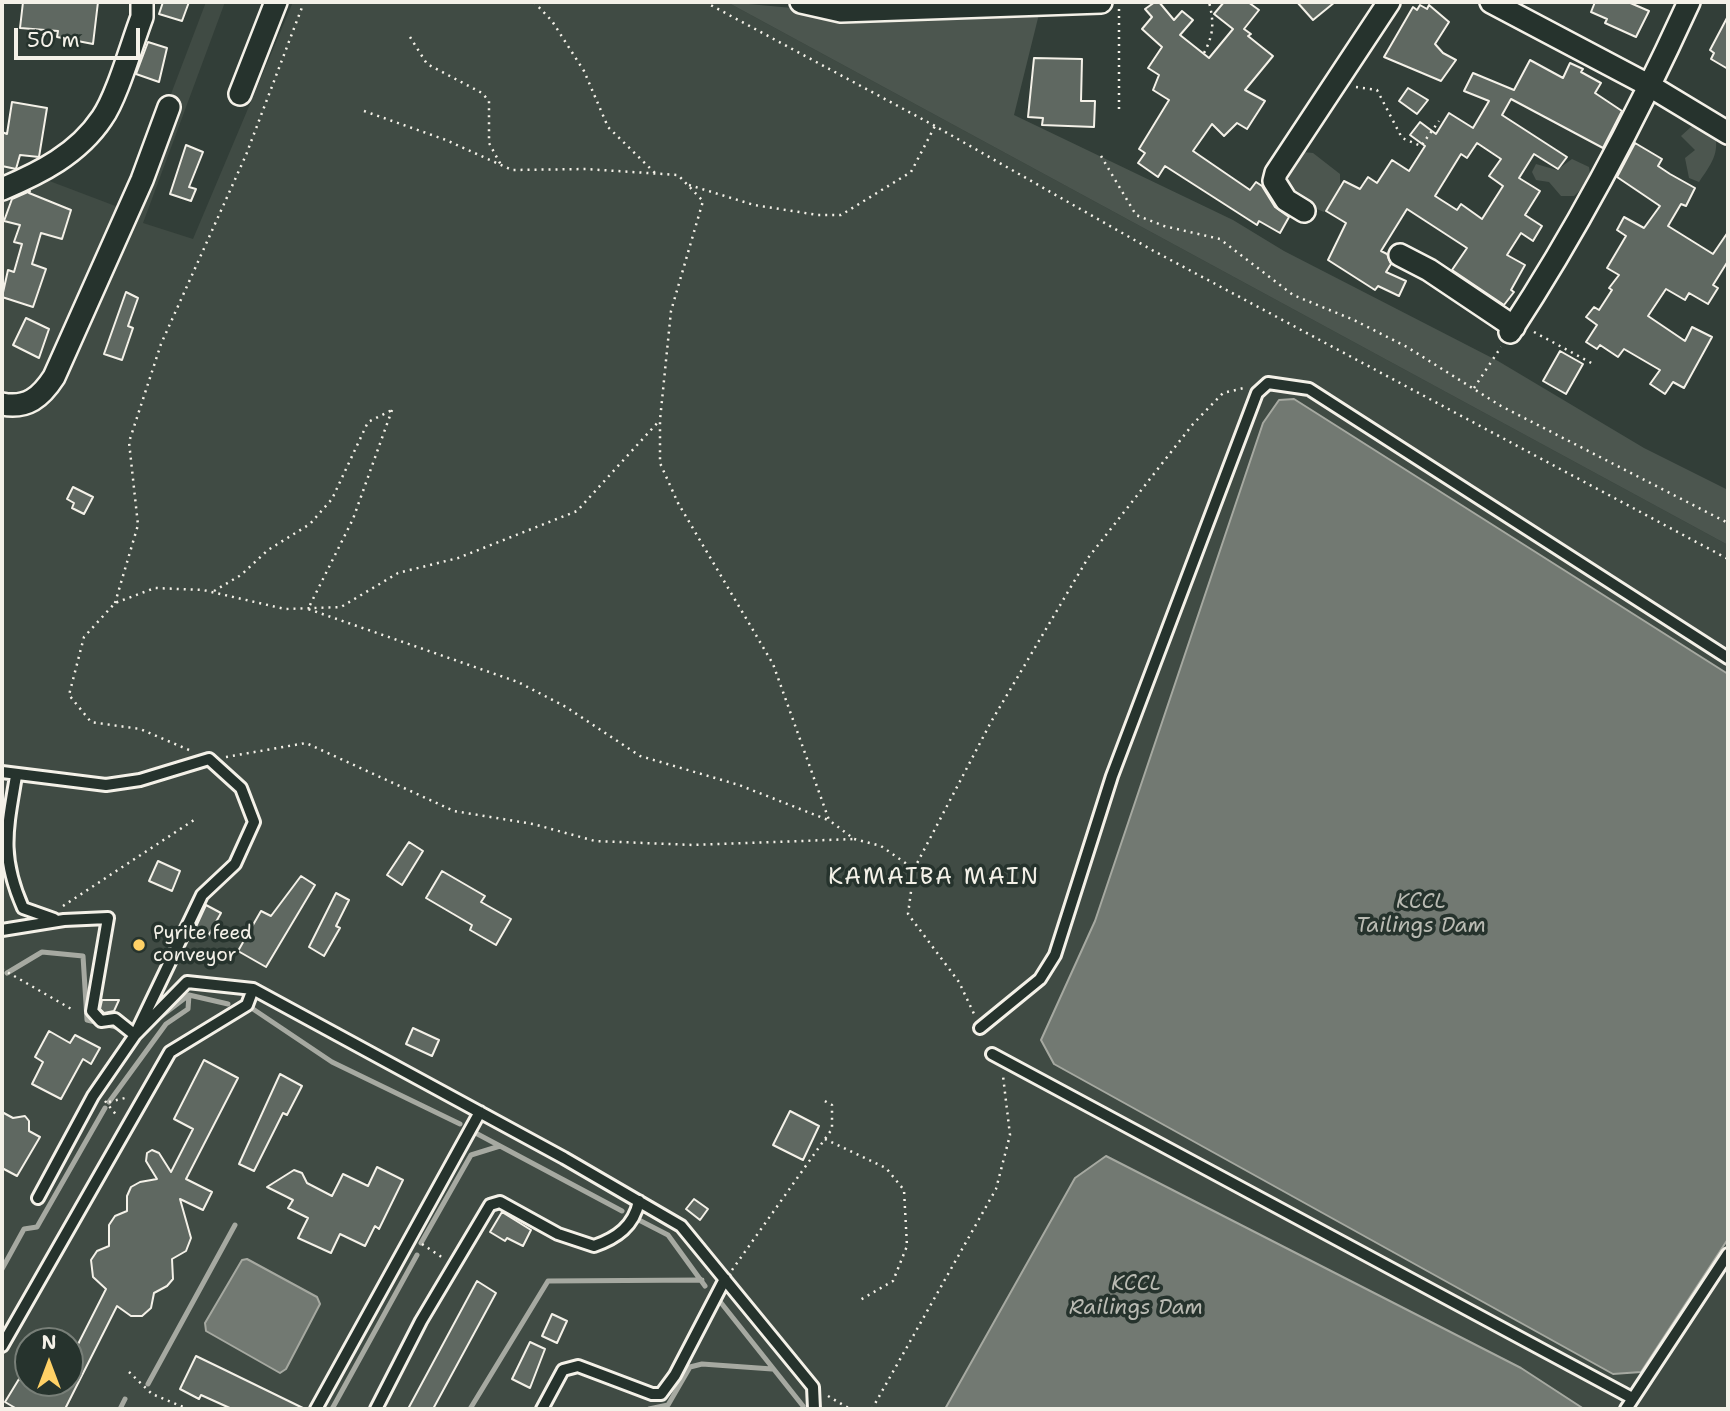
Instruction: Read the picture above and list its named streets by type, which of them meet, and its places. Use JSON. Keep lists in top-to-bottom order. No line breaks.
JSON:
{"districts":["KAMAIBA MAIN"],"water":["KCCL Tailings Dam","KCCL Railings Dam"],"places":["Pyrite feed conveyor"],"scale_bar":"50 m","north":"top"}
